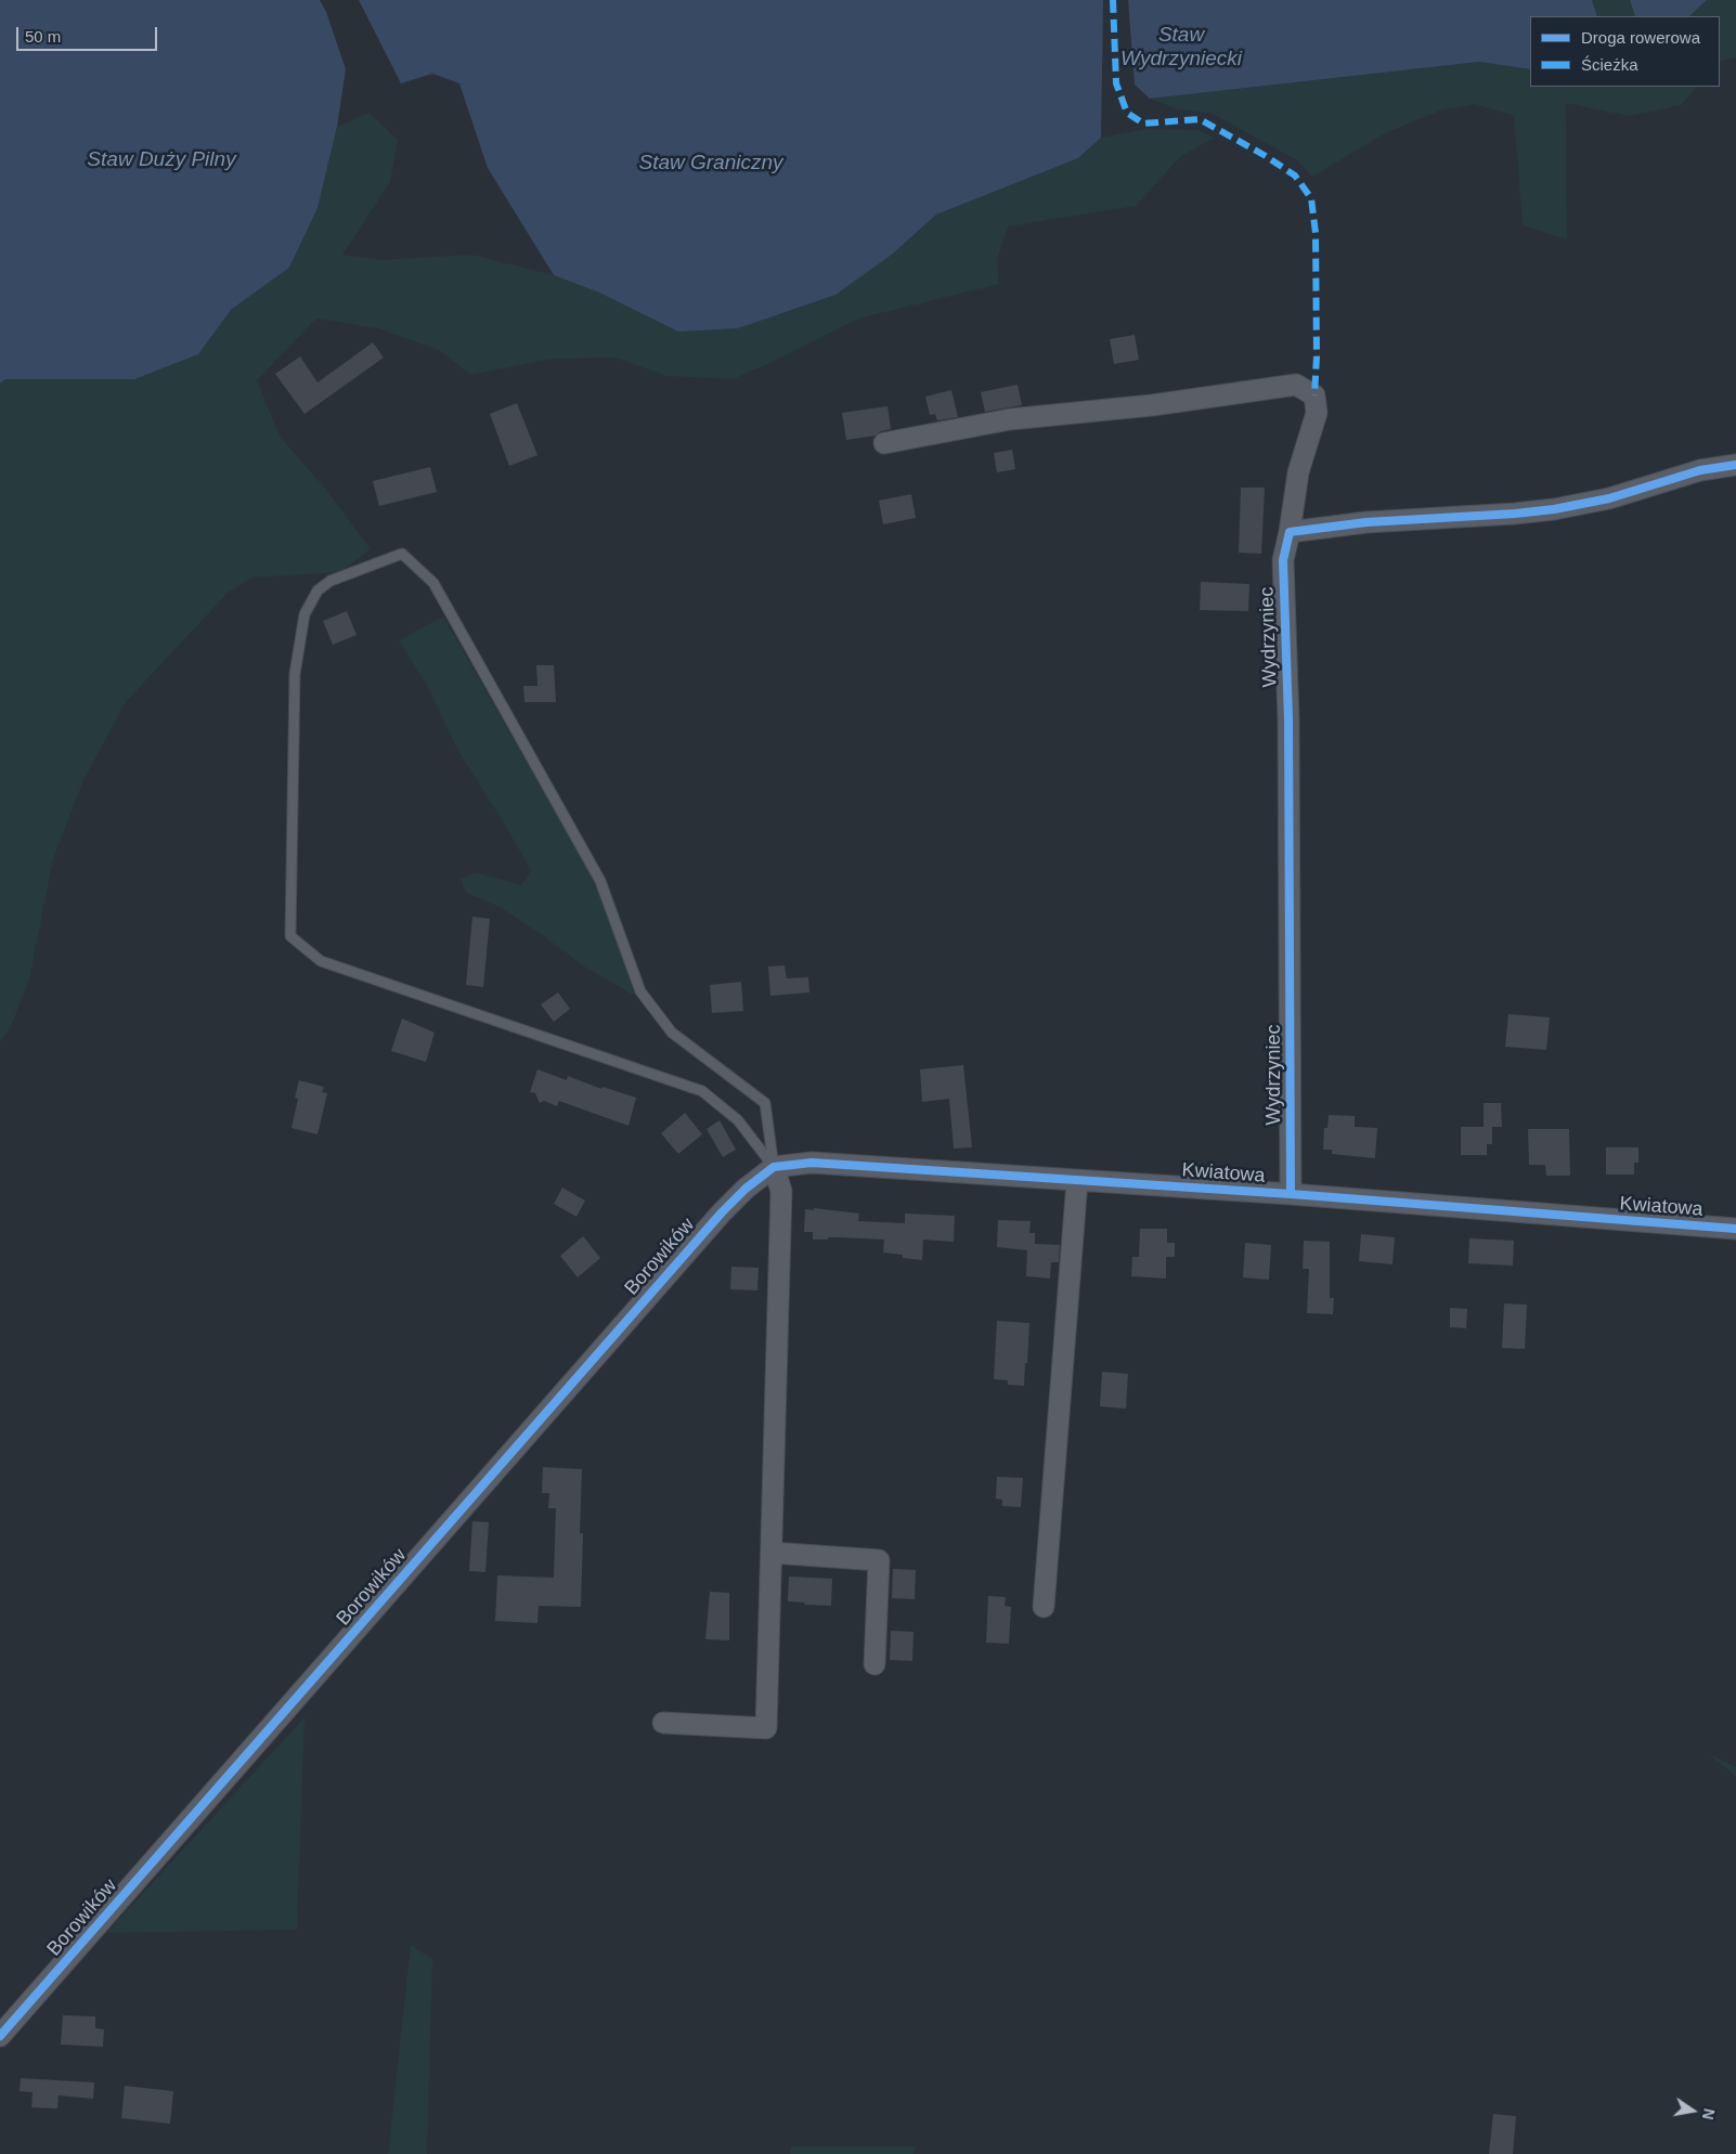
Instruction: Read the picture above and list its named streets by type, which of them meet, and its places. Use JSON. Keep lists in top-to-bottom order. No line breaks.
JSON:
{"streets":{"street":["Wydrzyniec","Kwiatowa","Borowików"]},"crossings":[["Wydrzyniec","Kwiatowa"],["Kwiatowa","Borowików"]],"water":["Staw Wydrzyniecki","Staw Duży Pilny","Staw Graniczny"],"legend":["Droga rowerowa","Ścieżka"],"scale_bar":"50 m","north":"right"}
